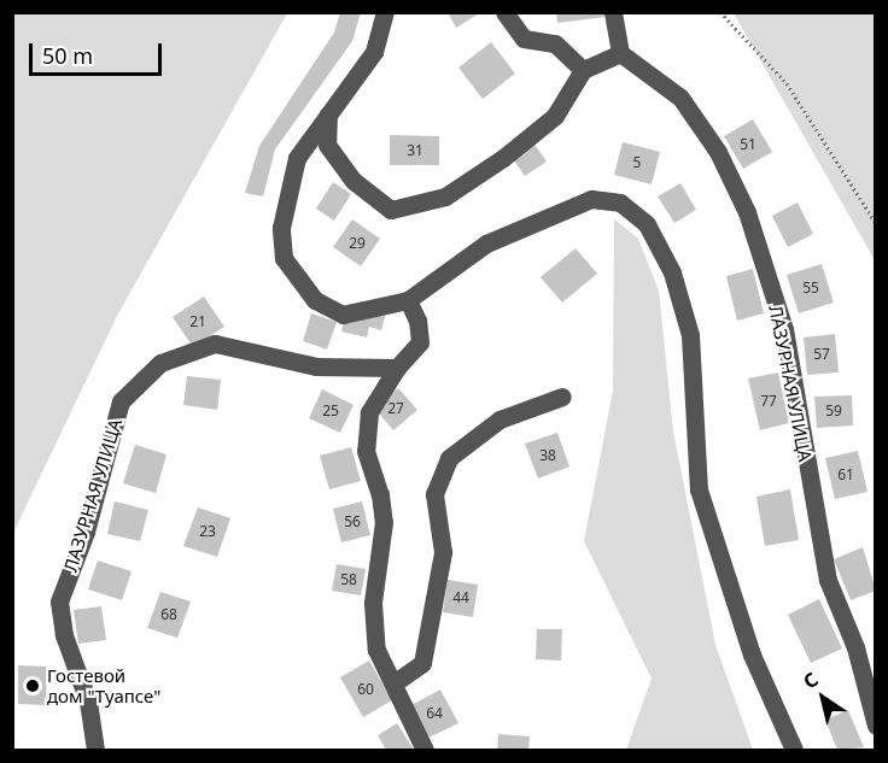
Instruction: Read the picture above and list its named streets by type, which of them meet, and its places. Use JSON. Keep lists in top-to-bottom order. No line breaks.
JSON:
{"streets":{"street":["ЛАЗУРНАЯ УЛИЦА"]},"places":["Гостевой дом \"Туапсе\""],"house_numbers":["51","31","5","29","55","21","57","77","27","25","59","38","61","56","23","58","44","68","60","64"],"scale_bar":"50 m","north":"top left"}
